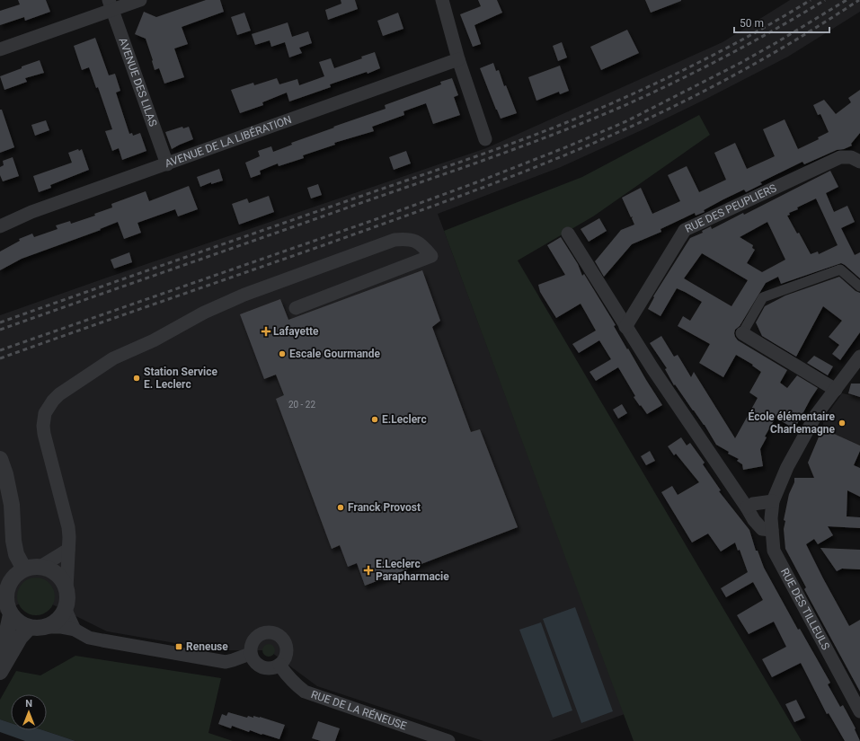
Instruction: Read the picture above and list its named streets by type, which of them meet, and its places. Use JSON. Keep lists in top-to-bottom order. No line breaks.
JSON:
{"streets":{"street":["AVENUE DES LILAS","AVENUE DE LA LIBÉRATION","RUE DES PEUPLIERS","RUE DES TILLEULS","RUE DE LA RÉNEUSE"]},"crossings":[["AVENUE DES LILAS","AVENUE DE LA LIBÉRATION"]],"places":{"health":["Lafayette","E.Leclerc Parapharmacie"],"other":["Escale Gourmande","Station Service E. Leclerc","E.Leclerc","École élémentaire Charlemagne","Franck Provost"],"transit":["Reneuse"]},"house_numbers":["20 - 22"],"scale_bar":"50 m","north":"top"}
